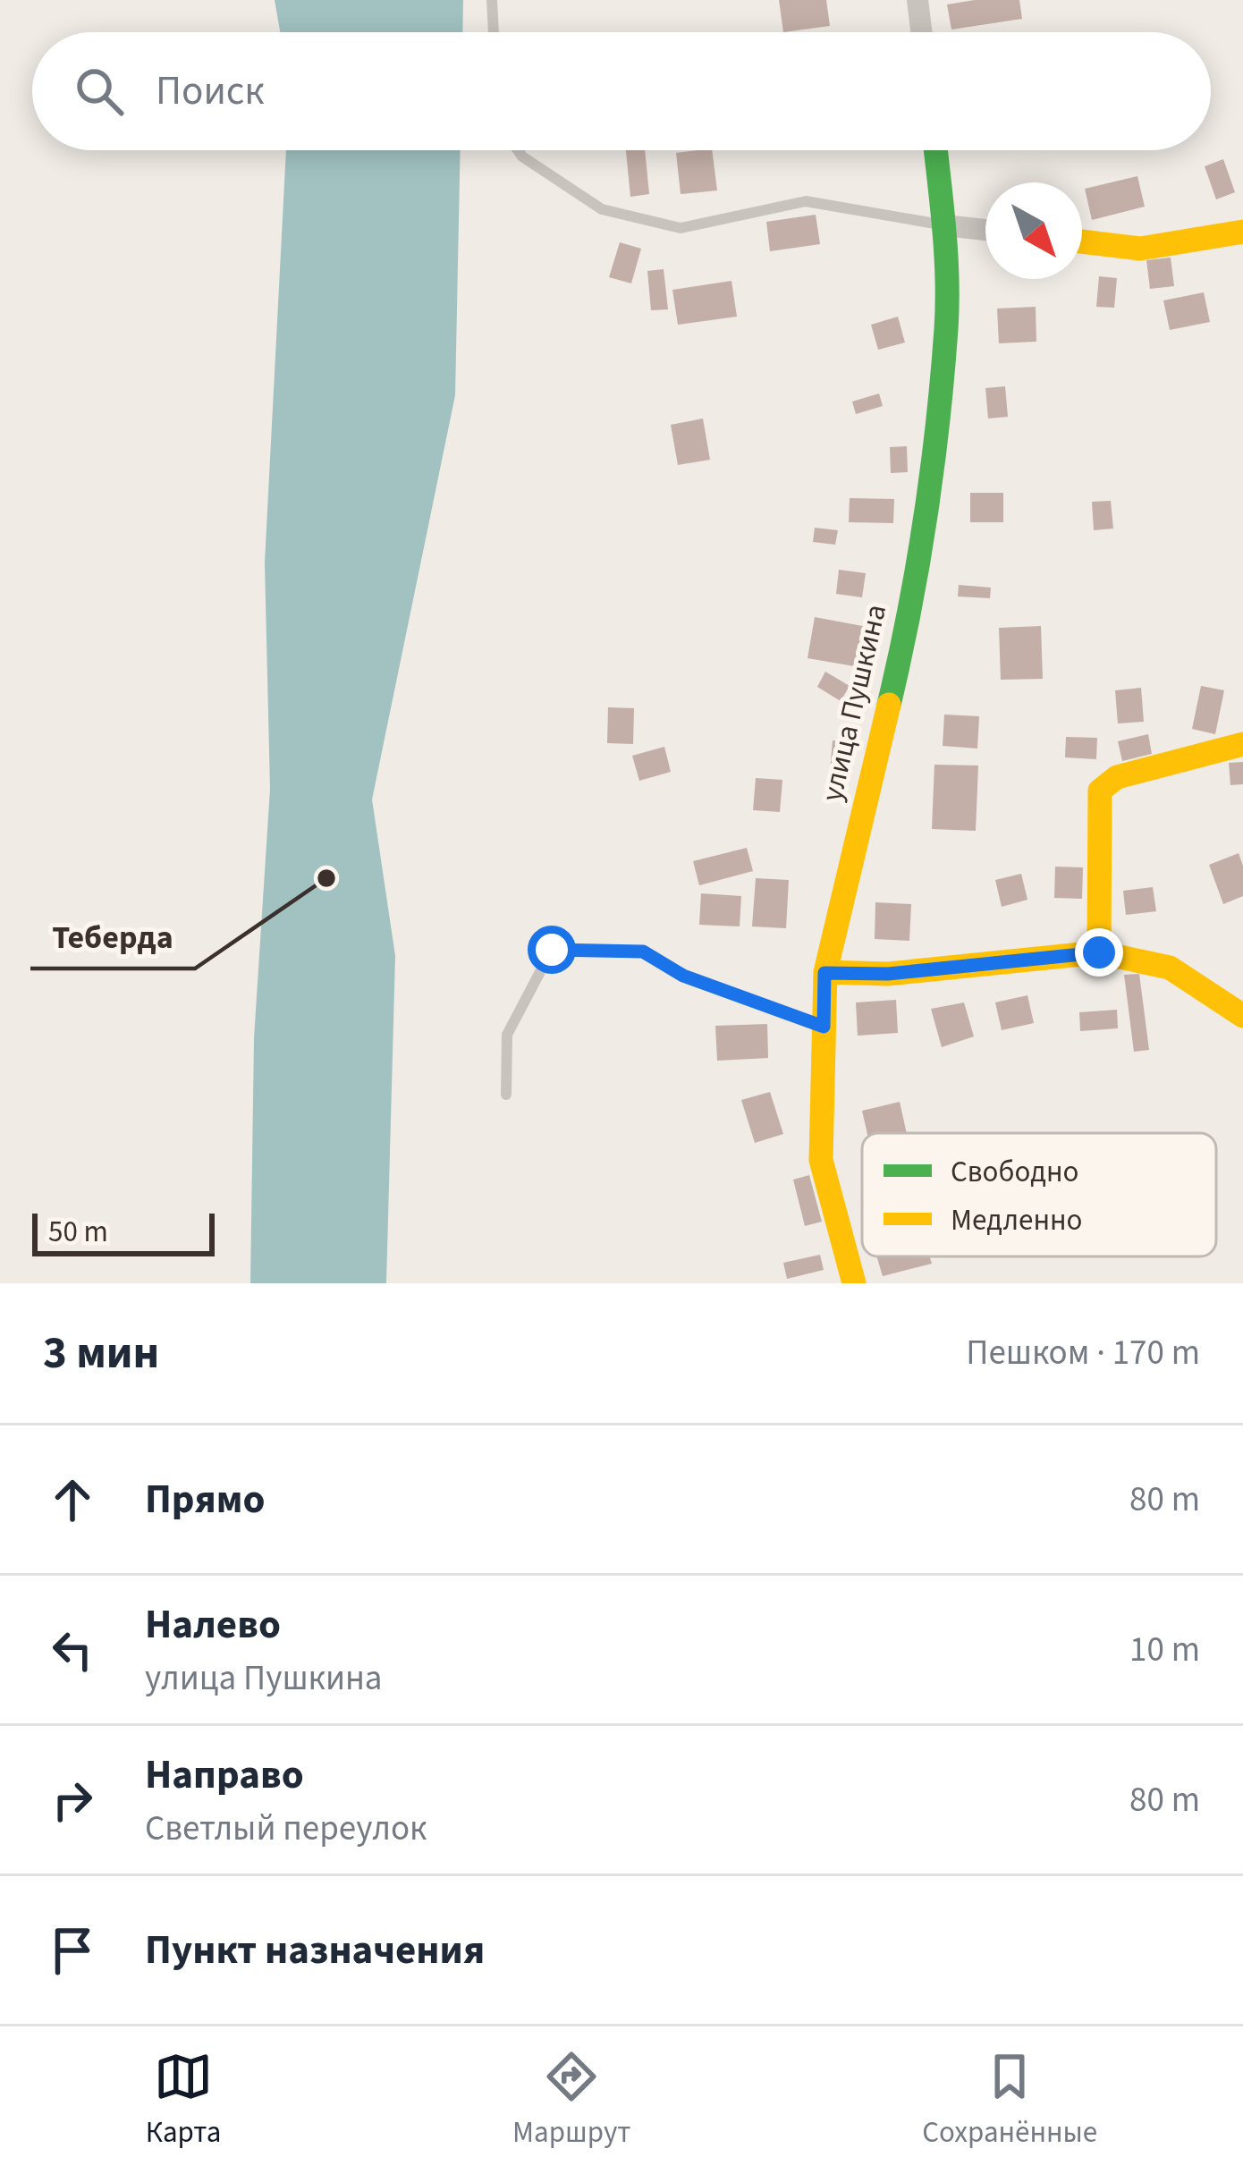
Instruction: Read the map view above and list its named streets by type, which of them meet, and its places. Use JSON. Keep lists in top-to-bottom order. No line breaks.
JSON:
{"streets":{"street":["улица Пушкина"]},"places":["Теберда"],"legend":["Свободно","Медленно"],"scale_bar":"50 m","north":"bottom right","page":{"search":"Поиск","scale":"50 m","heading":["3 мин","Пешком · 170 m"],"list":[["Прямо","80 m"],["Налево","улица Пушкина","10 m"],["Направо","Светлый переулок","80 m"],"Пункт назначения"],"nav":["Карта","Маршрут","Сохранённые"]}}
